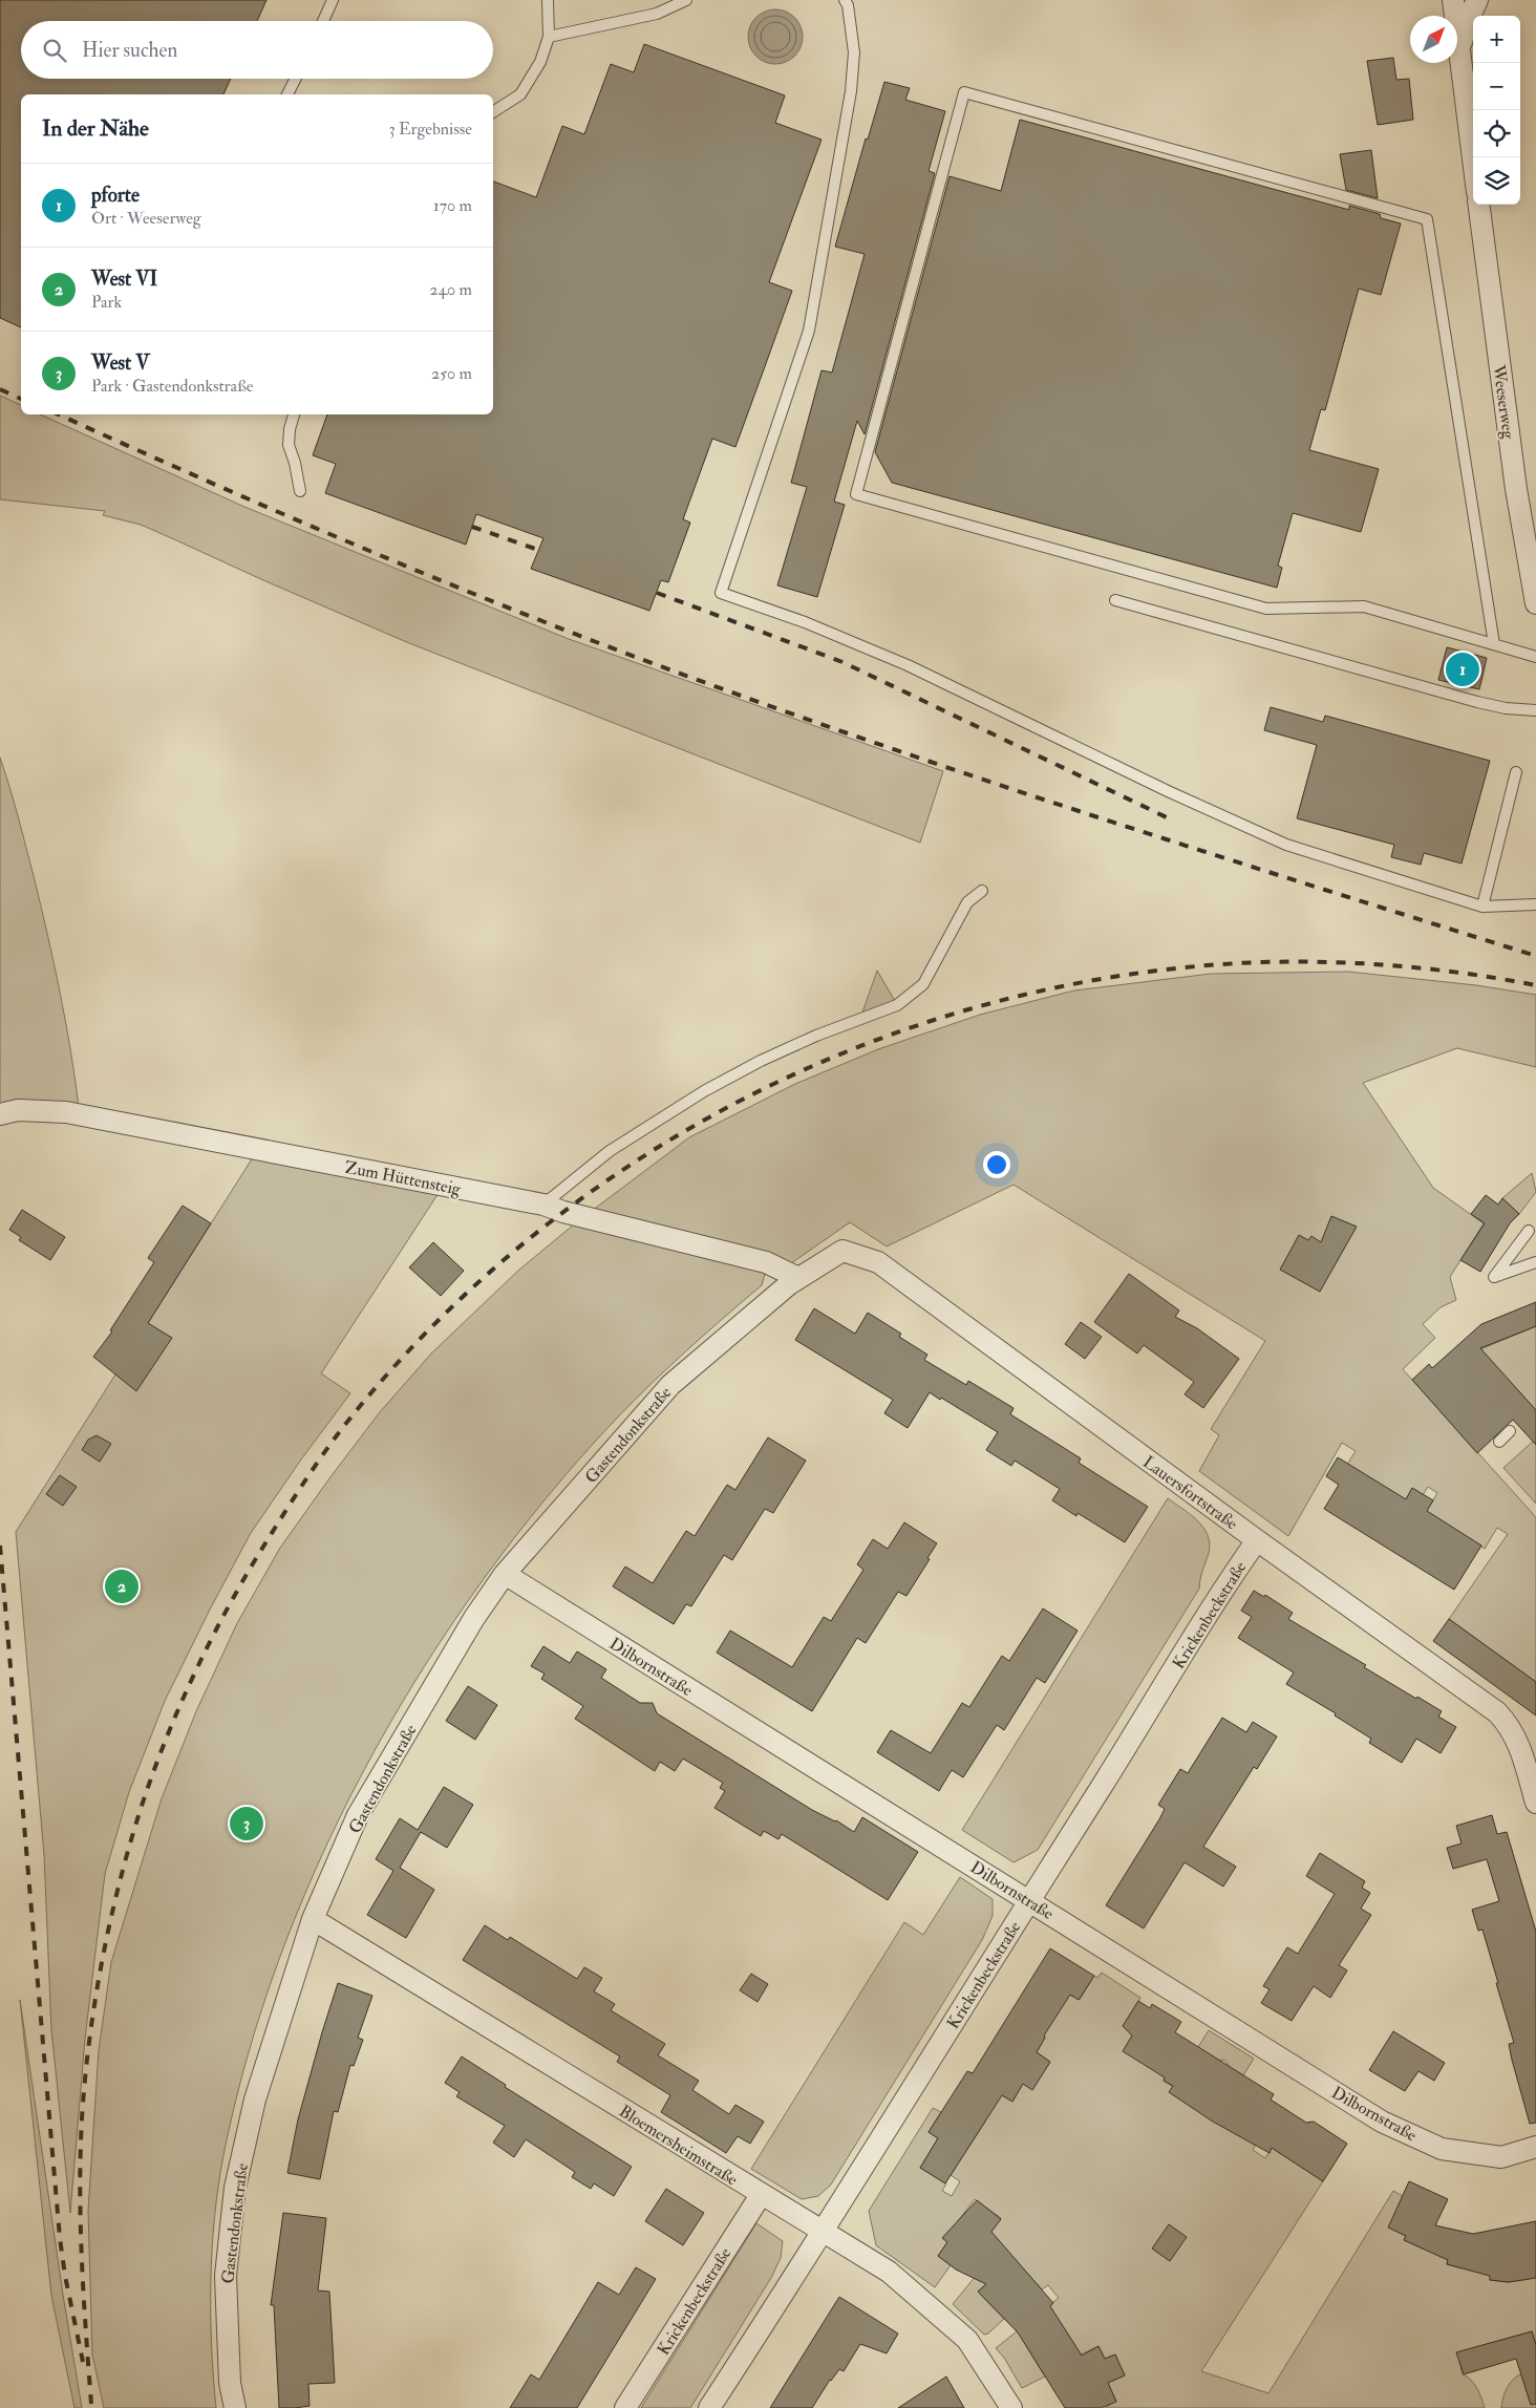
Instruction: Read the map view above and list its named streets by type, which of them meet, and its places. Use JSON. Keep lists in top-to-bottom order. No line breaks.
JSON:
{"streets":{"street":["Weeserweg","Zum Hüttensteig","Gastendonkstraße","Lauersfortstraße","Krickenbeckstraße","Dilbornstraße","Bloemersheimstraße"]},"crossings":[["Zum Hüttensteig","Gastendonkstraße"],["Zum Hüttensteig","Lauersfortstraße"],["Gastendonkstraße","Lauersfortstraße"],["Gastendonkstraße","Dilbornstraße"],["Gastendonkstraße","Bloemersheimstraße"],["Lauersfortstraße","Krickenbeckstraße"],["Krickenbeckstraße","Dilbornstraße"],["Krickenbeckstraße","Bloemersheimstraße"]],"north":"top right","page":{"map_buttons":["+","−"],"search":"Hier suchen","heading":["In der Nähe","3 Ergebnisse"],"list":[{"mark":"1","name":"pforte","note":"Ort · Weeserweg","value":"170 m"},{"mark":"2","name":"West VI","note":"Park","value":"240 m"},{"mark":"3","name":"West V","note":"Park · Gastendonkstraße","value":"250 m"}],"pins":["1","2","3"]}}
